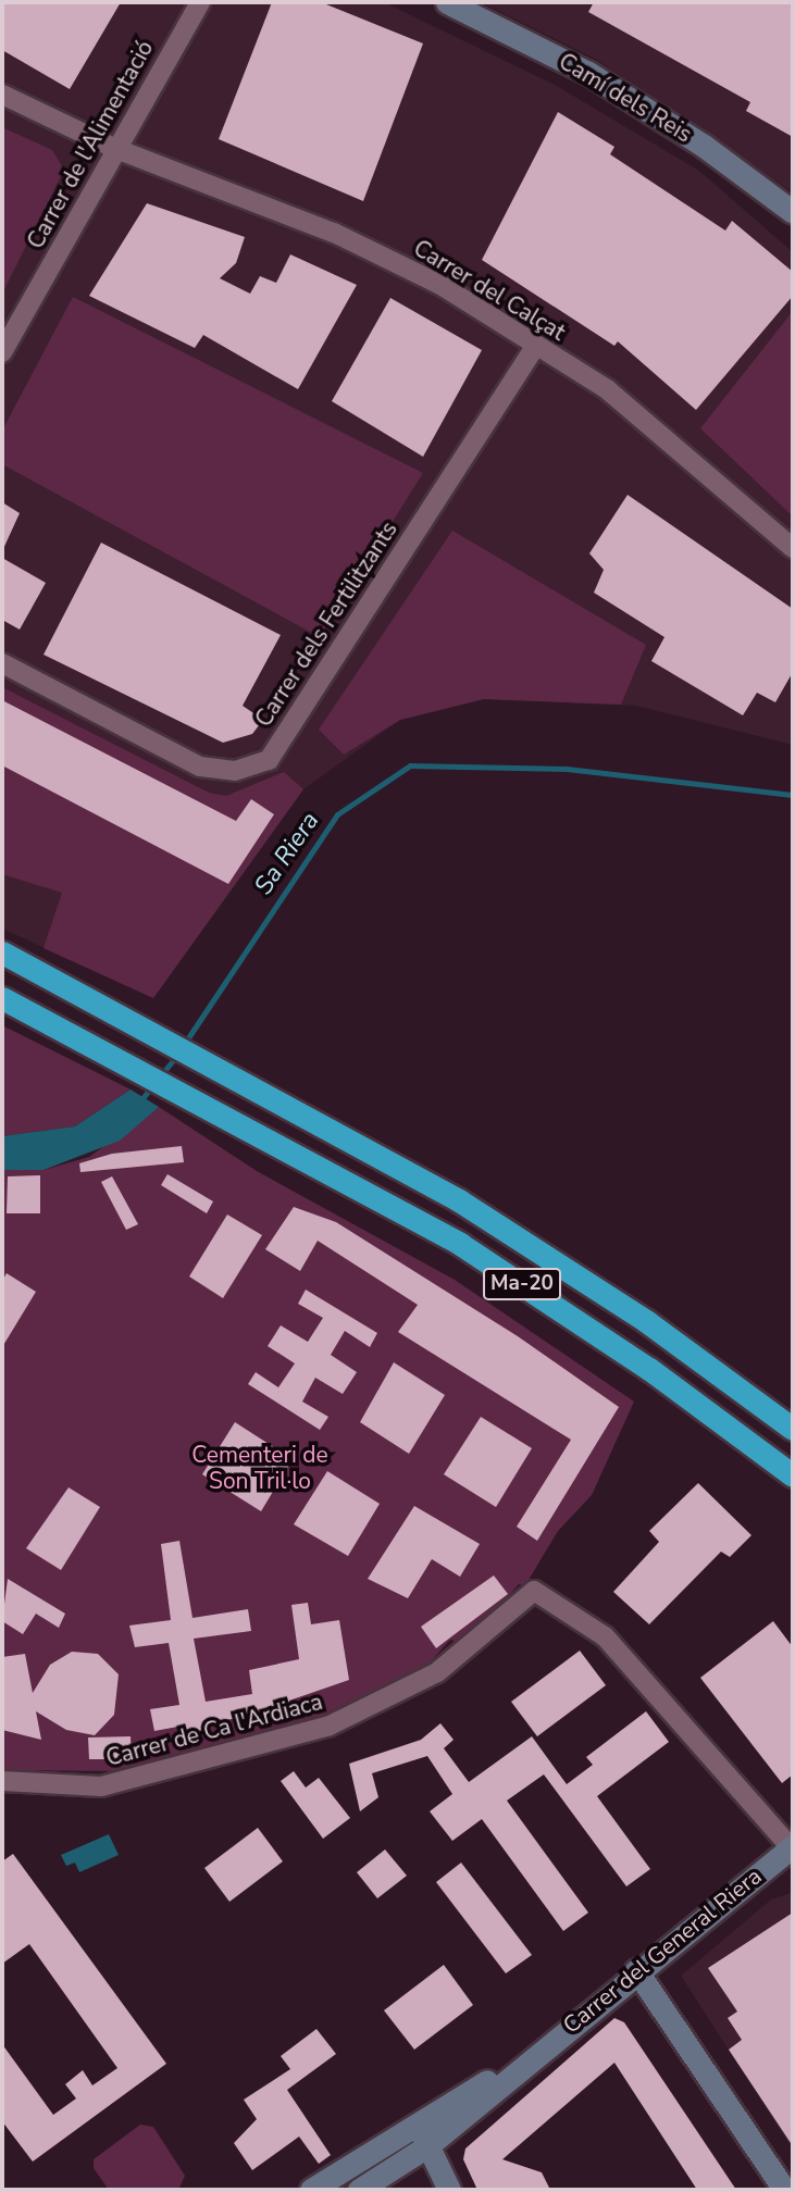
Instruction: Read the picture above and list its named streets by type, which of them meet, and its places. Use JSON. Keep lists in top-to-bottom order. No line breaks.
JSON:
{"streets":{"highway":["Ma-20"],"main road":["Camí dels Reis","Carrer del General Riera"],"street":["Carrer de l'Alimentació","Carrer del Calçat","Carrer dels Fertilitzants","Carrer de Ca l'Ardiaca"]},"crossings":[["Carrer de l'Alimentació","Carrer del Calçat"],["Carrer del Calçat","Carrer dels Fertilitzants"],["Carrer de Ca l'Ardiaca","Carrer del General Riera"]],"water":["Sa Riera"],"parks":["Cementeri de Son Tril·lo"]}
